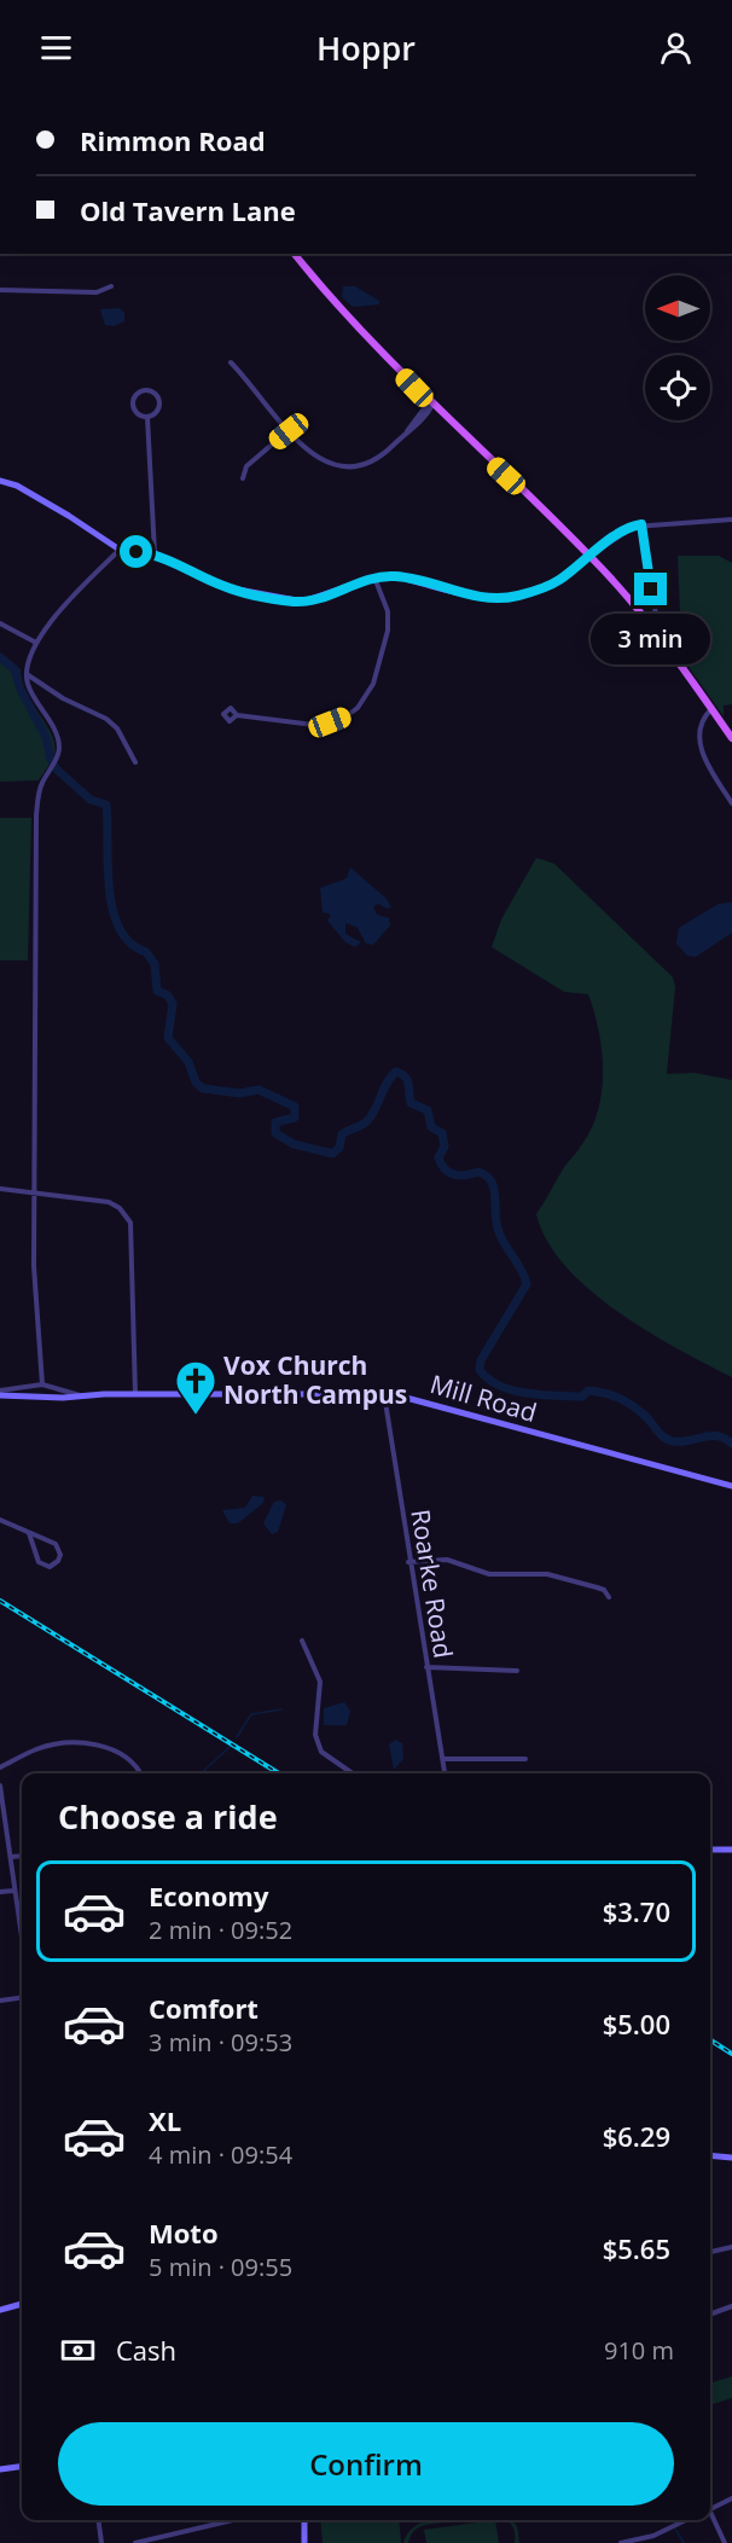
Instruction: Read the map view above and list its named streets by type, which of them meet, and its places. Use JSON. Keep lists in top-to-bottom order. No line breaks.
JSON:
{"streets":{"street":["Mill Road","Roarke Road"]},"crossings":[["Mill Road","Roarke Road"]],"places":{"church":["Vox Church North Campus"]},"north":"left","page":{"header":"Hoppr","banner":["Rimmon Road","Old Tavern Lane"],"bubble":"3 min","heading":"Choose a ride","list":[{"name":"Economy","note":"2 min · 09:52","value":"$3.70"},{"name":"Comfort","note":"3 min · 09:53","value":"$5.00"},{"name":"XL","note":"4 min · 09:54","value":"$6.29"},{"name":"Moto","note":"5 min · 09:55","value":"$5.65"}],"pay":["Cash","910 m"],"buttons":"Confirm"}}
